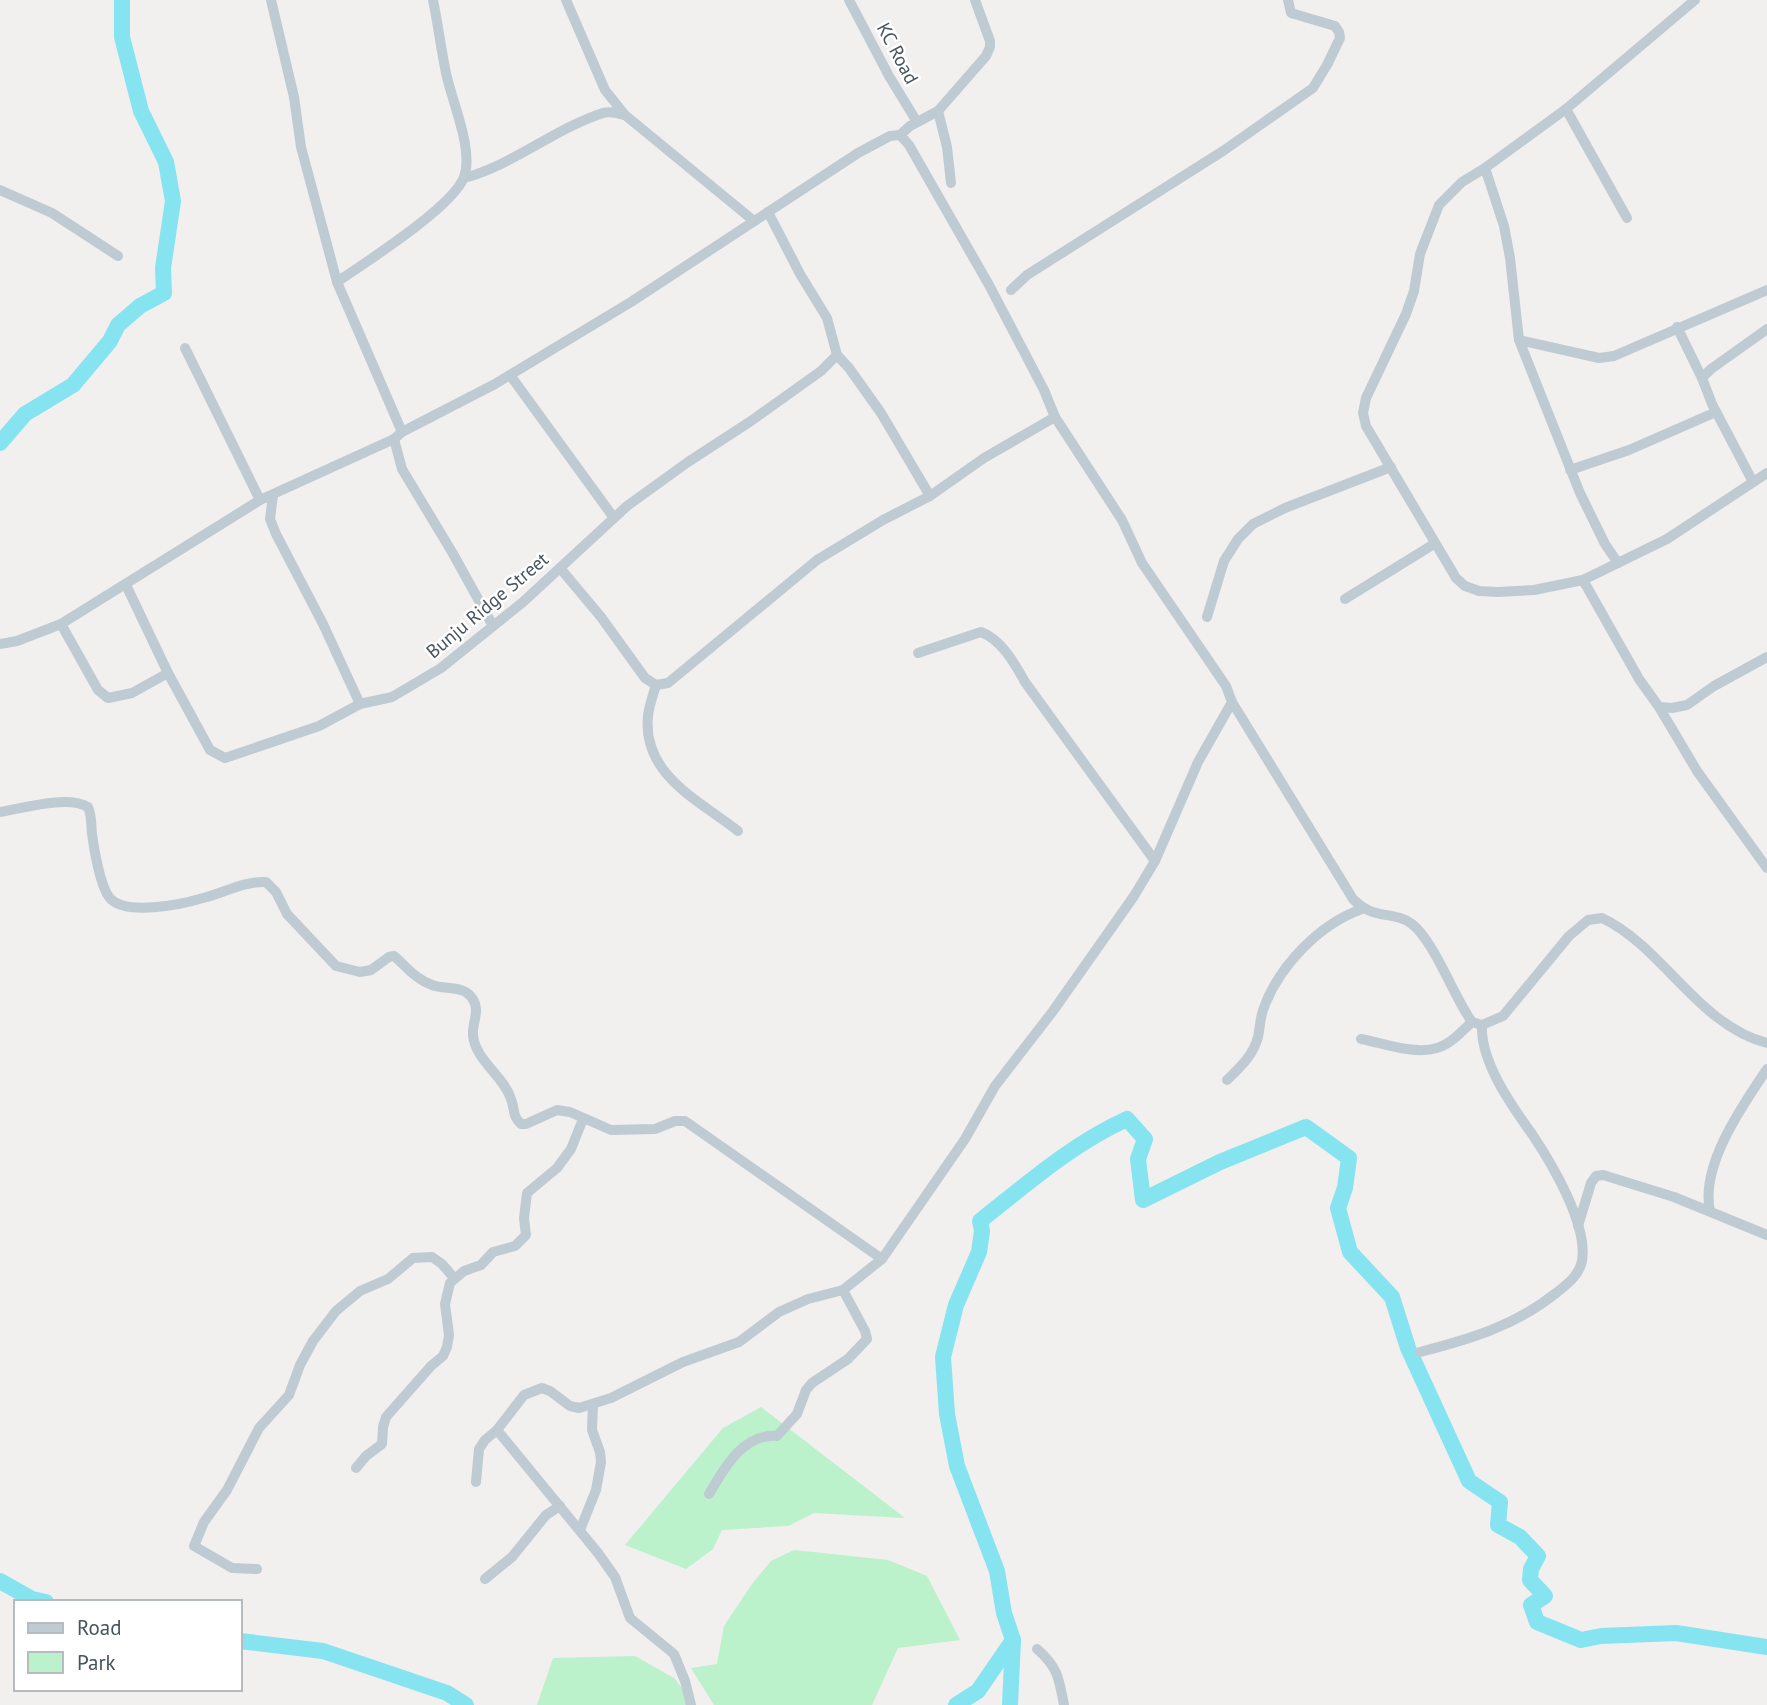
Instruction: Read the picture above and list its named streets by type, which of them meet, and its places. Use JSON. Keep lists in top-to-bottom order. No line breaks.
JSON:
{"streets":{"street":["KC Road","Bunju Ridge Street"]},"legend":["Road","Park"]}
